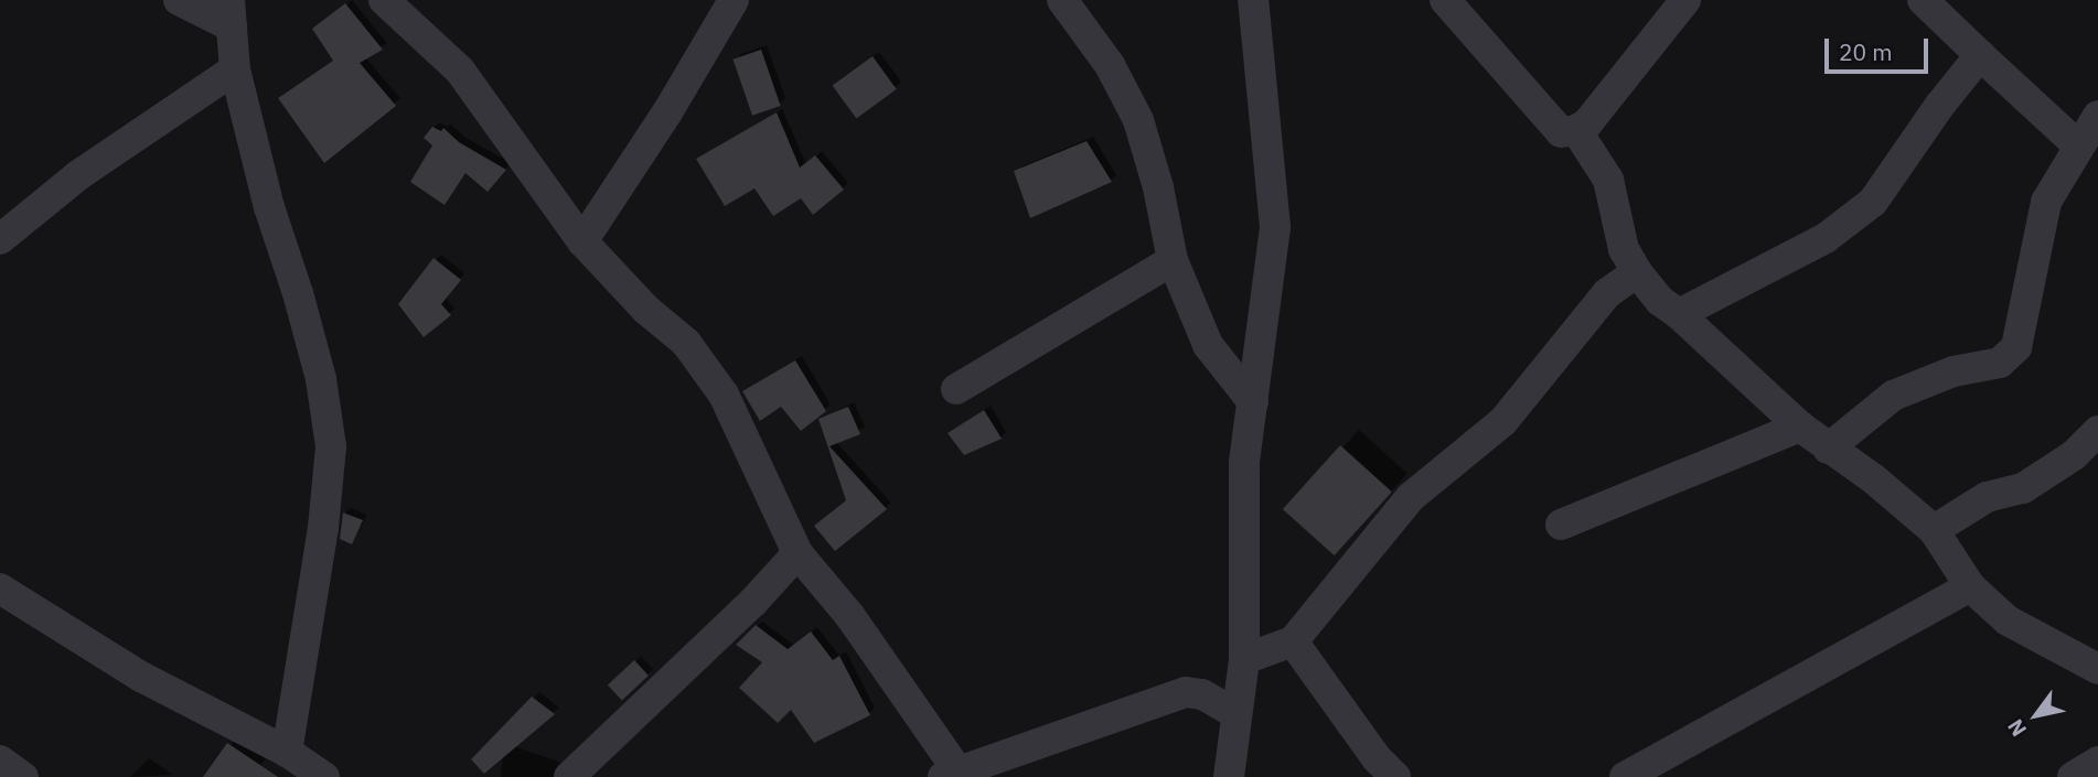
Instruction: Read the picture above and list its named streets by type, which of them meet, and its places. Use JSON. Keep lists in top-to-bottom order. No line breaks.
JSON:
{"scale_bar":"20 m","north":"bottom left"}
